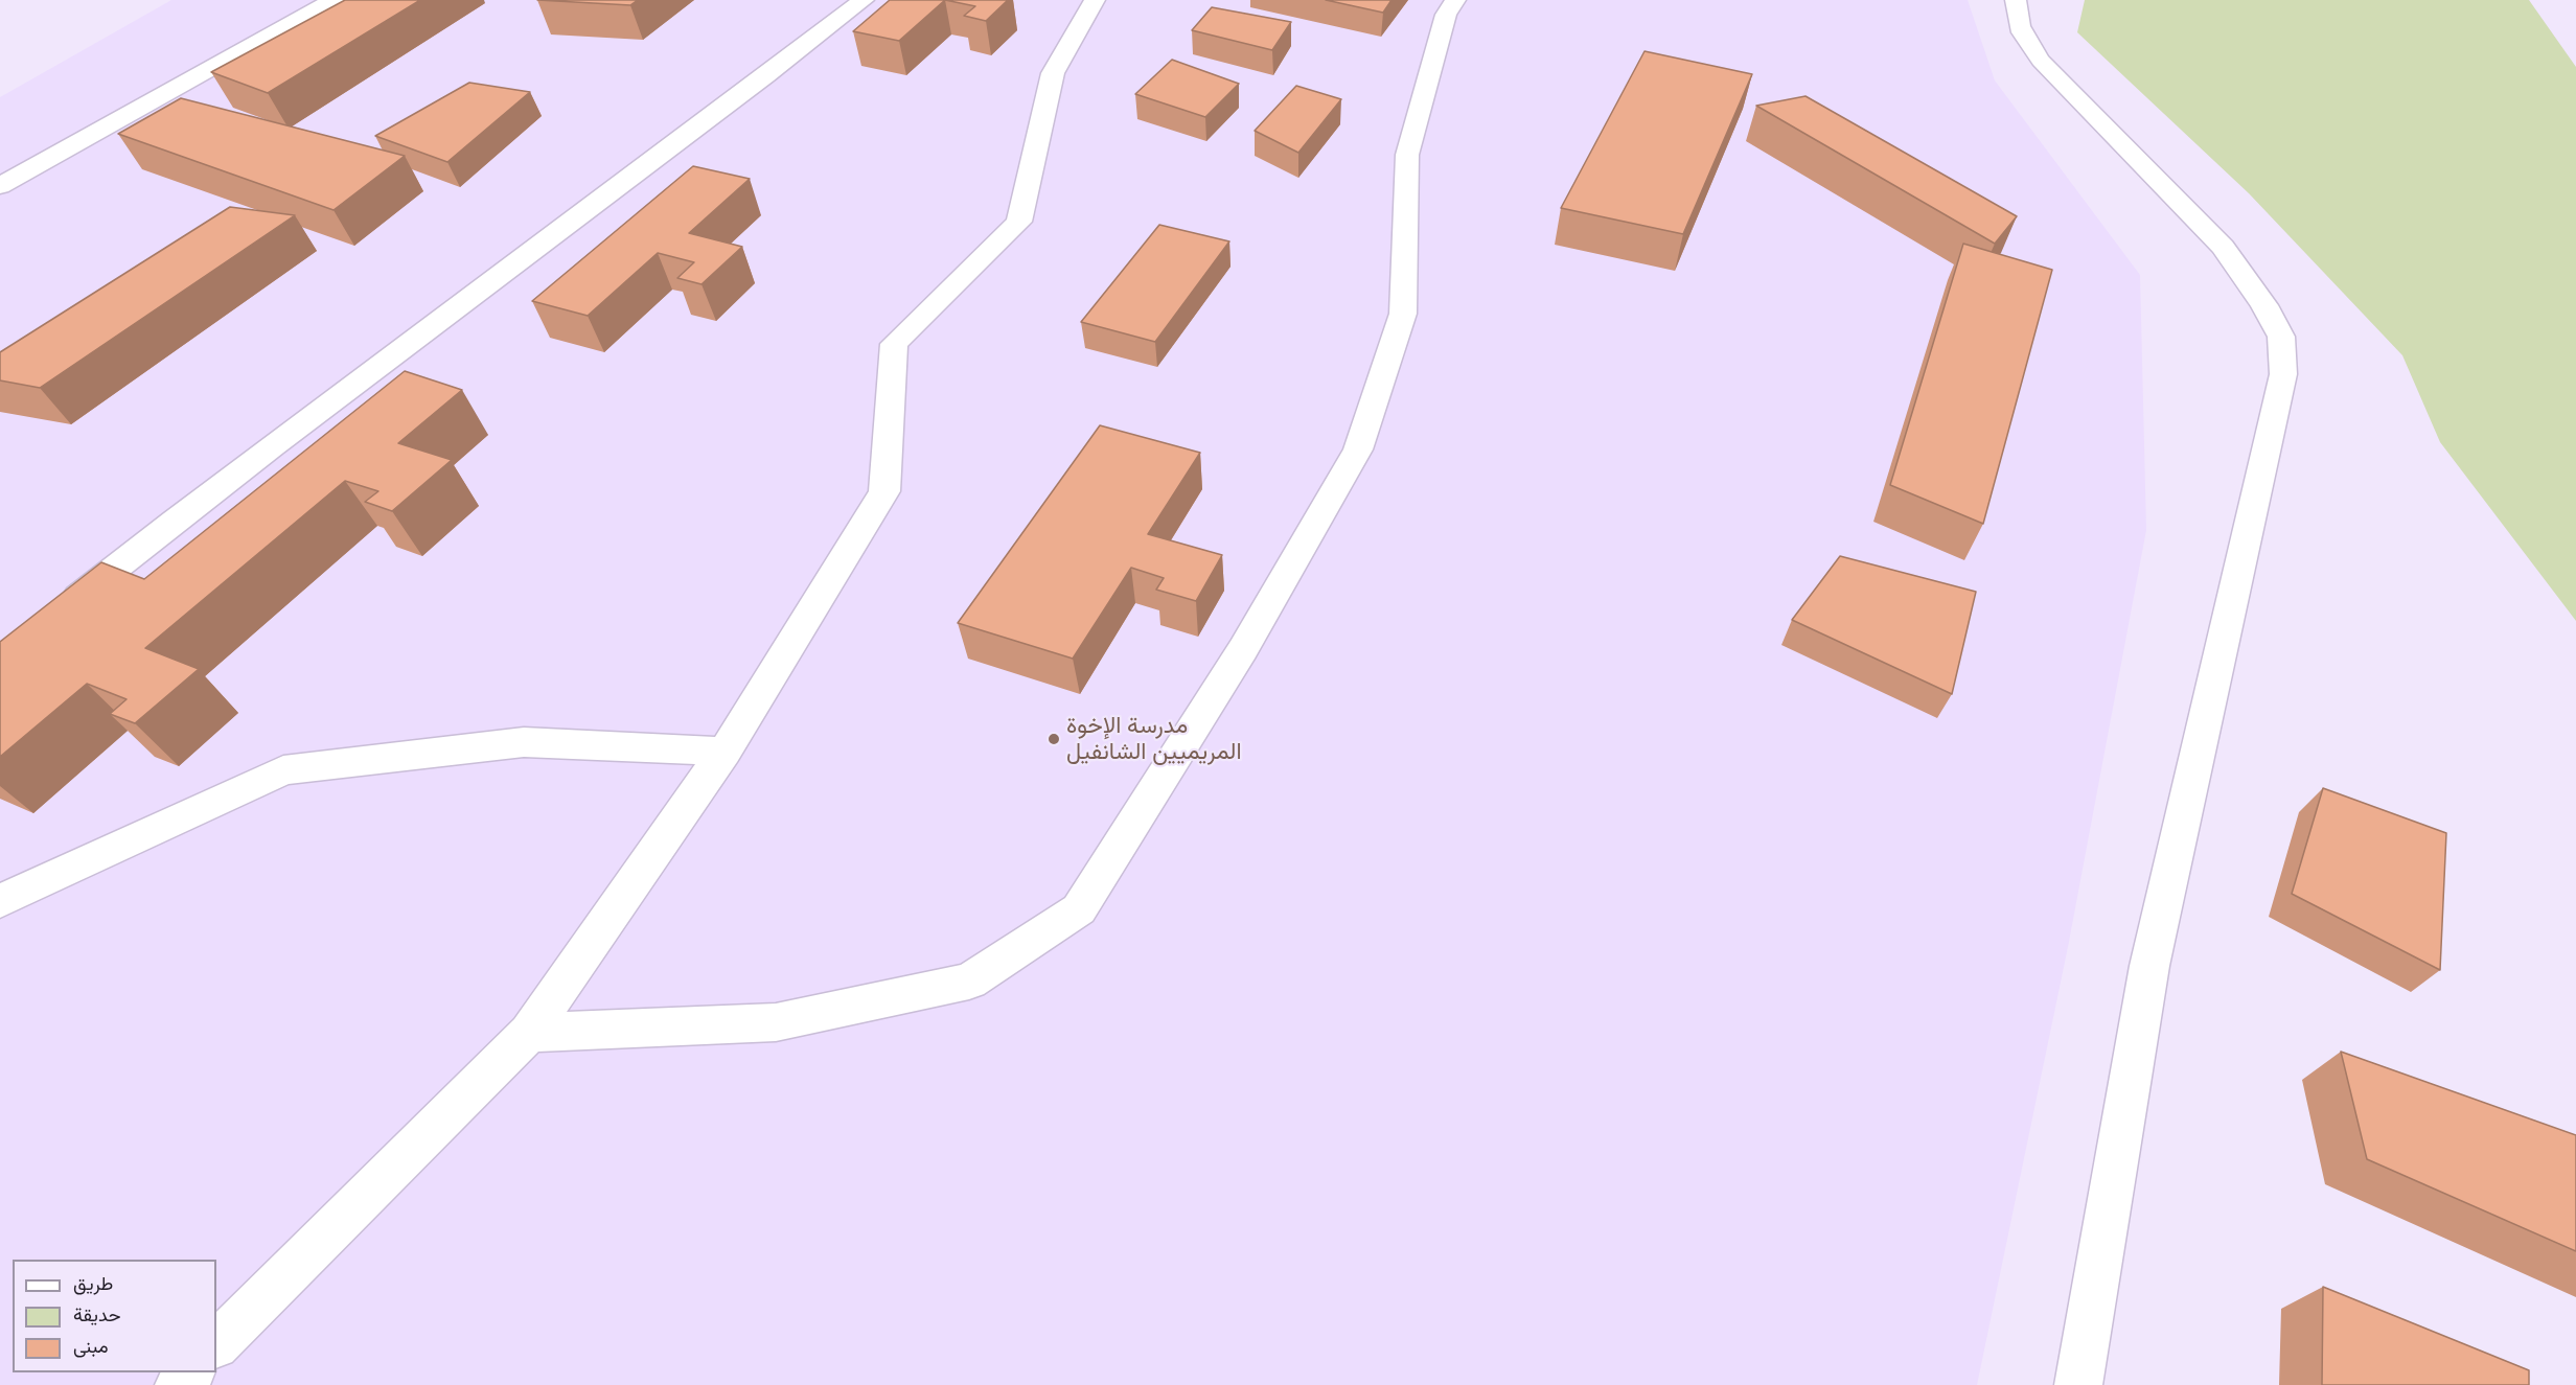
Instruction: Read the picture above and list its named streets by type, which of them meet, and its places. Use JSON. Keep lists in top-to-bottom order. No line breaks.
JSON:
{"places":["مدرسة الإخوة المريميين الشانفيل"],"legend":["طريق","حديقة","مبنى"]}
